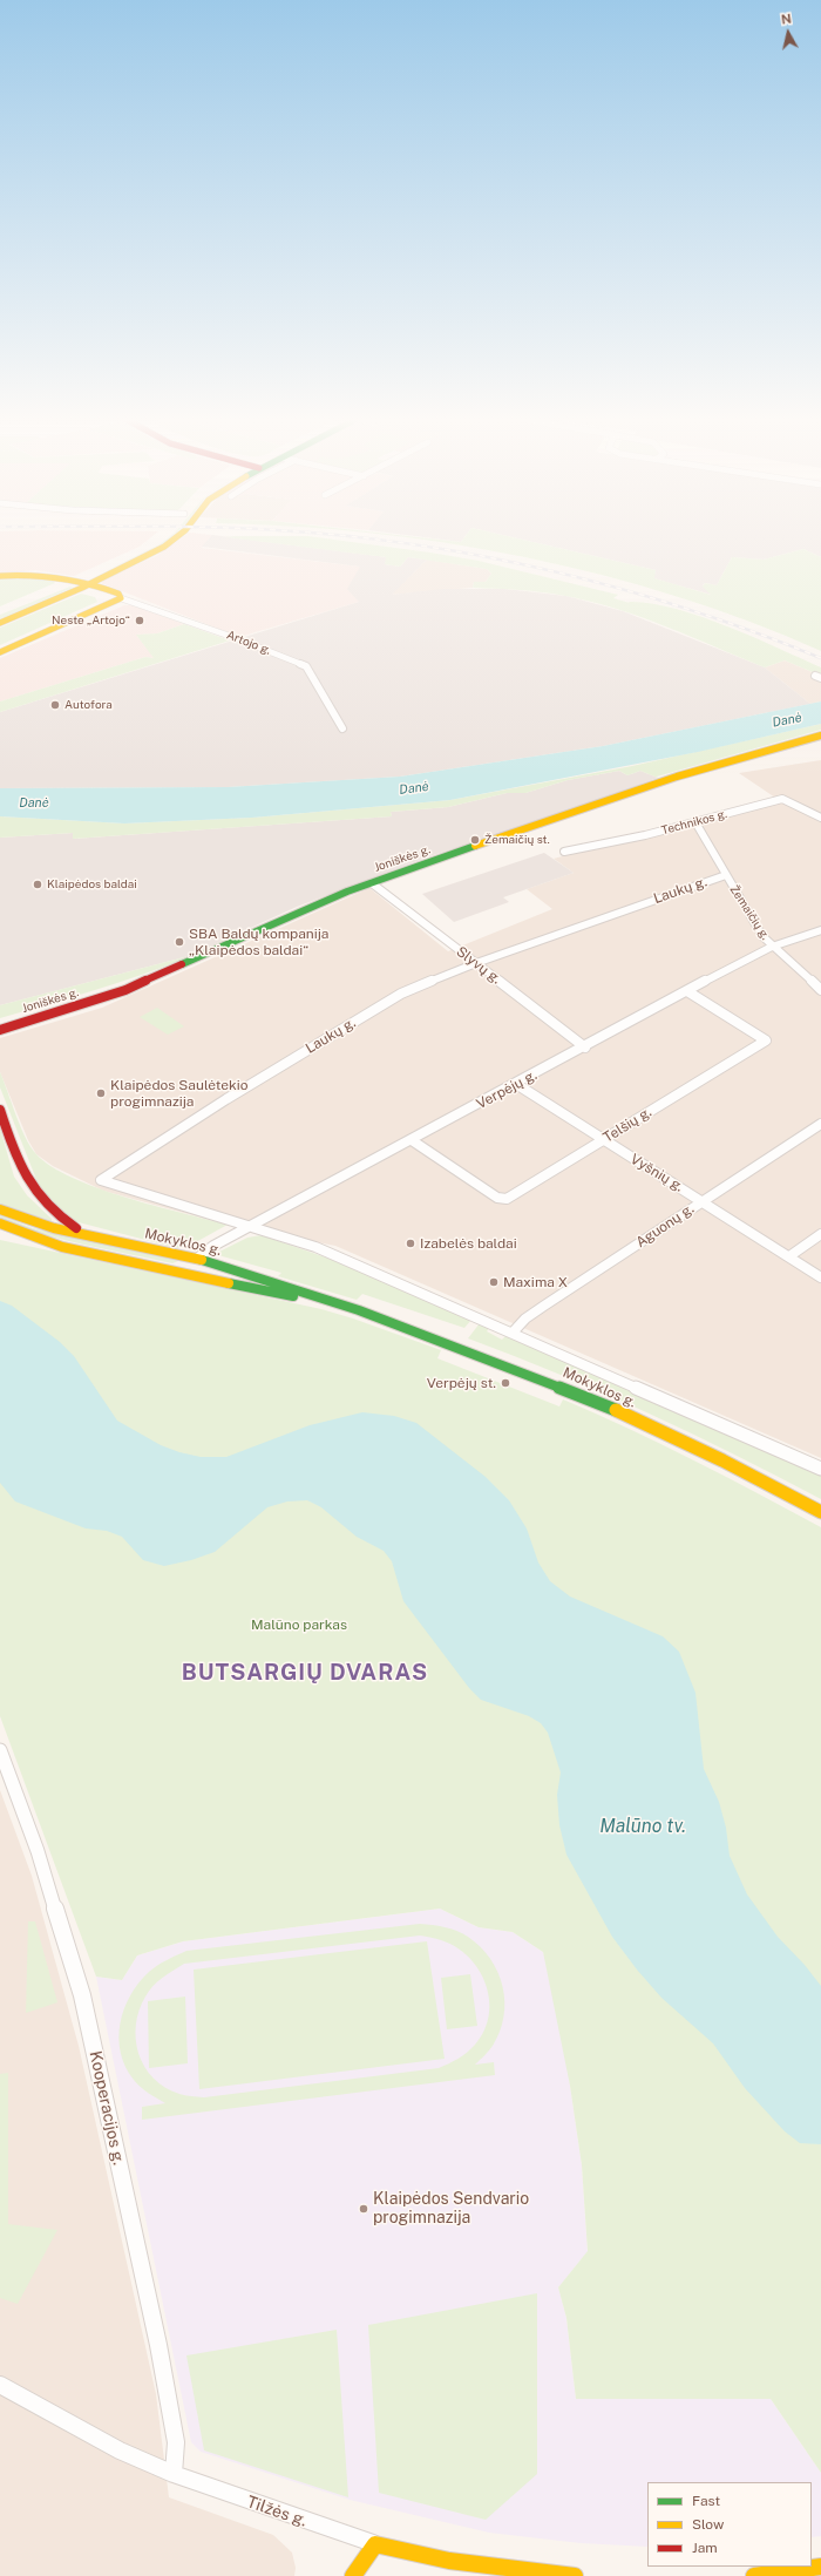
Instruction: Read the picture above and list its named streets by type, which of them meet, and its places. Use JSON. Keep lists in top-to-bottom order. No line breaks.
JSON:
{"streets":{"main road":["Joniškės g.","Mokyklos g.","Tilžės g."],"street":["Artojo g.","Technikos g.","Laukų g.","Žemaičių g.","Slyvų g.","Verpėjų g.","Telšių g.","Vyšnių g.","Aguonų g.","Kooperacijos g."]},"crossings":[["Technikos g.","Žemaičių g."],["Joniškės g.","Slyvų g."],["Laukų g.","Žemaičių g."],["Laukų g.","Slyvų g."],["Laukų g.","Verpėjų g."],["Žemaičių g.","Verpėjų g."],["Slyvų g.","Verpėjų g."],["Verpėjų g.","Telšių g."],["Verpėjų g.","Vyšnių g."],["Verpėjų g.","Mokyklos g."],["Telšių g.","Vyšnių g."],["Vyšnių g.","Aguonų g."],["Kooperacijos g.","Tilžės g."]],"districts":["BUTSARGIŲ DVARAS"],"water":["Danė","Malūno tv."],"parks":["Malūno parkas"],"places":["Neste „Artojo“","Autofora","Žemaičių st.","Klaipėdos baldai","SBA Baldų kompanija „Klaipėdos baldai“","Klaipėdos Saulėtekio progimnazija","Izabelės baldai","Maxima X","Verpėjų st.","Klaipėdos Sendvario progimnazija"],"legend":["Fast","Slow","Jam"],"north":"top"}
